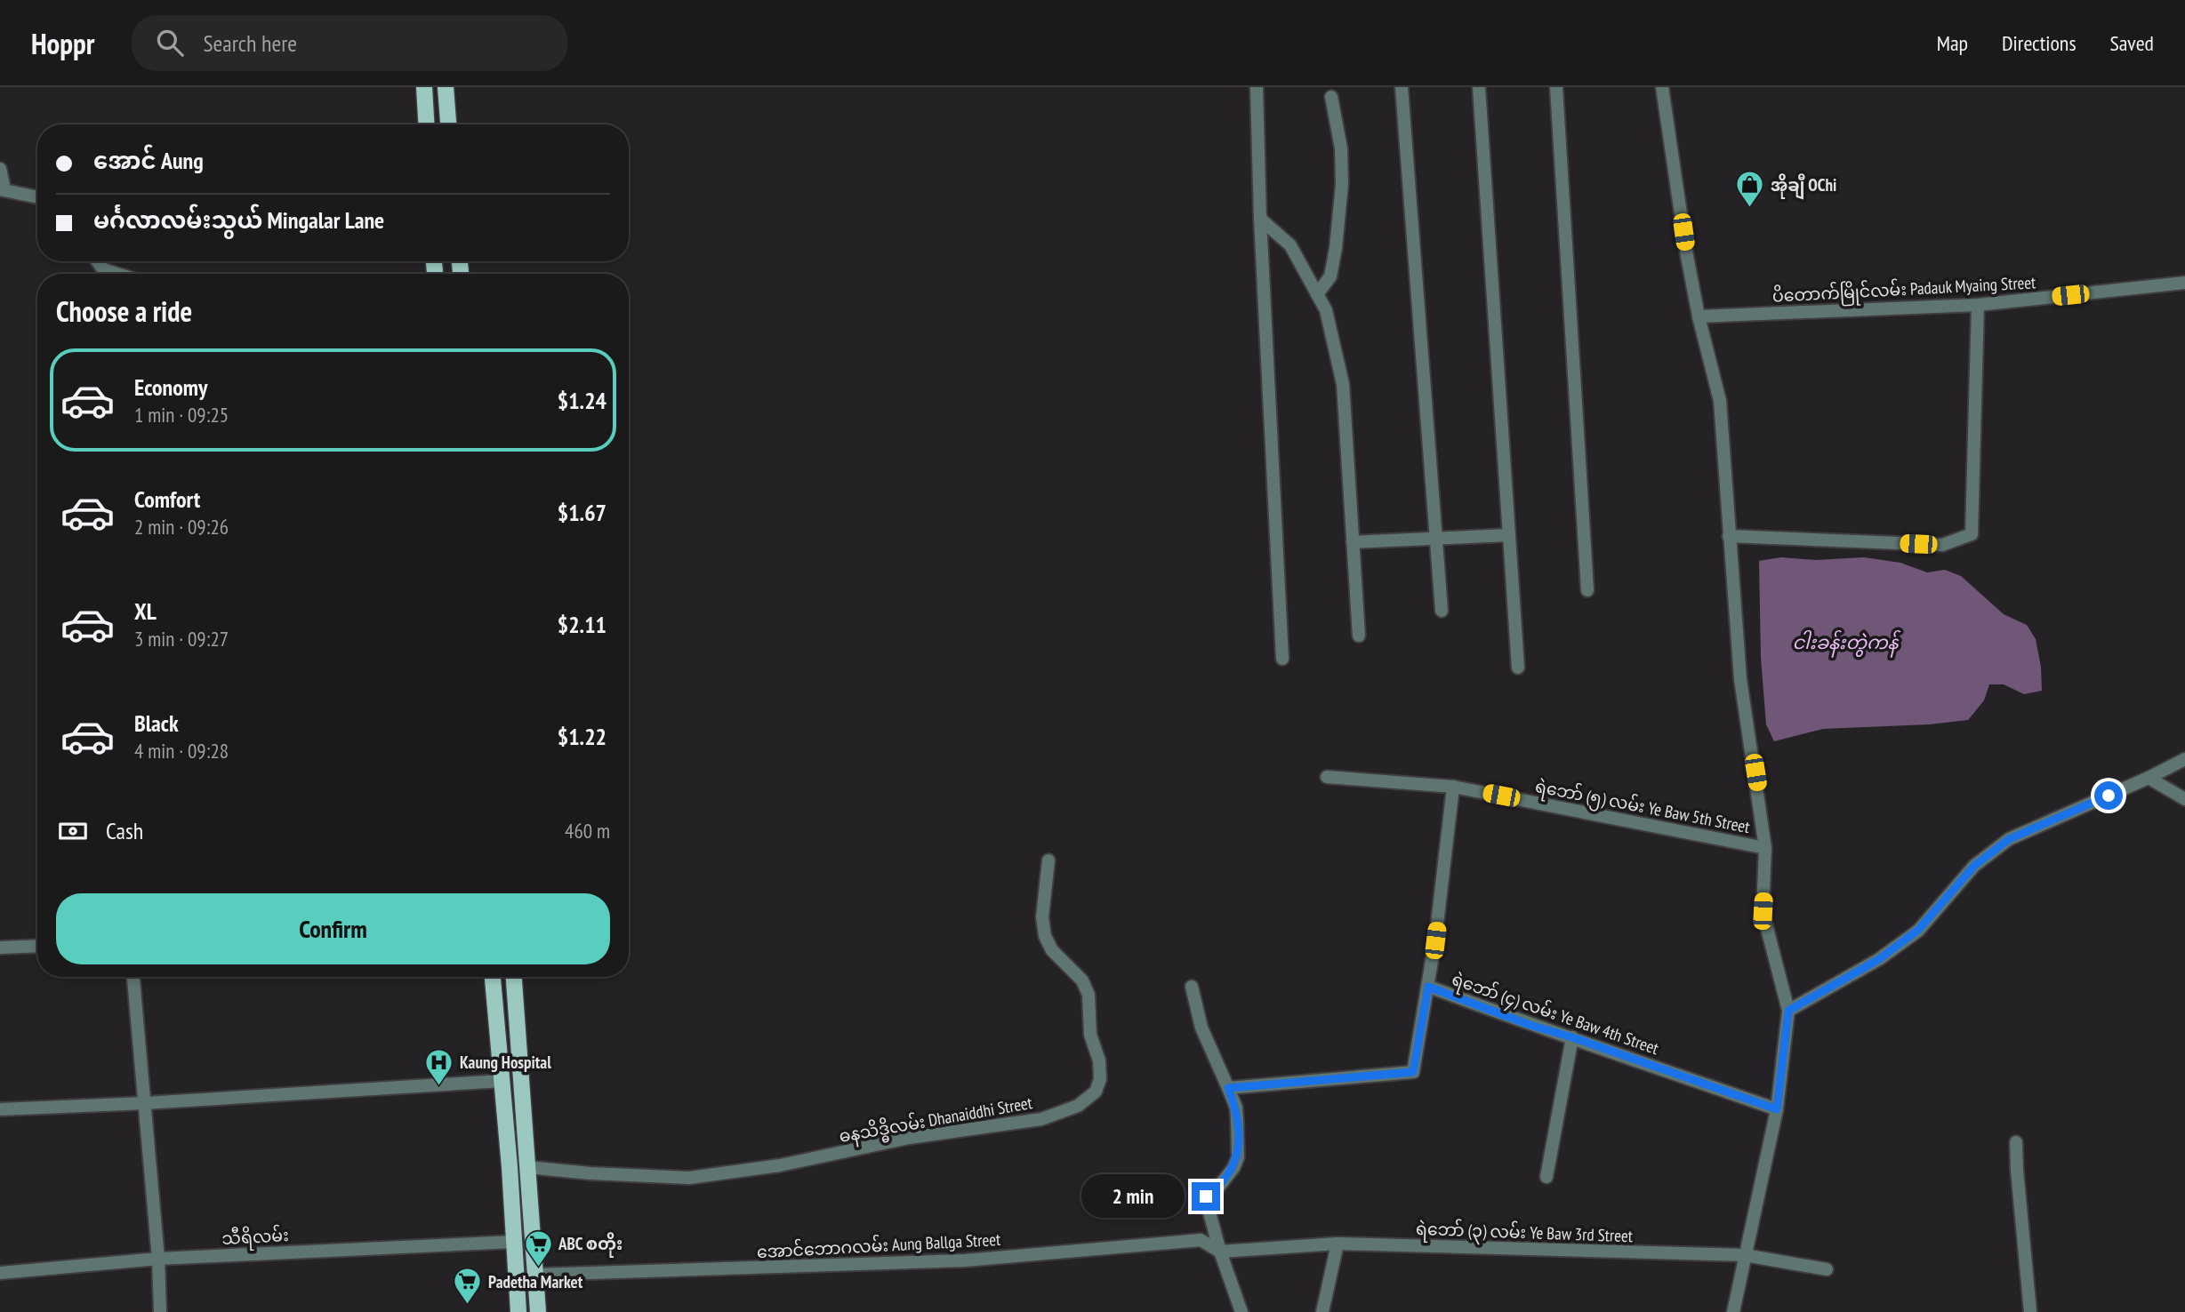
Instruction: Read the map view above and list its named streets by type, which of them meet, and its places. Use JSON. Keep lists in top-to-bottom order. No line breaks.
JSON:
{"streets":{"street":["ပိတောက်မြိုင်လမ်း Padauk Myaing Street","ရဲဘော် (၅) လမ်း Ye Baw 5th Street","ရဲဘော် (၄) လမ်း Ye Baw 4th Street","ဓနသိဒ္ဓိလမ်း Dhanaiddhi Street","ရဲဘော် (၃) လမ်း Ye Baw 3rd Street","သီရိလမ်း","အောင်ဘောဂလမ်း Aung Ballga Street"]},"crossings":[["ရဲဘော် (၃) လမ်း Ye Baw 3rd Street","အောင်ဘောဂလမ်း Aung Ballga Street"]],"water":["ငါးခန်းတွဲကန်"],"places":{"shop":["အိုချီ OChi"],"hospital":["Kaung Hospital"],"supermarket":["ABC စတိုး","Padetha Market"]},"page":{"header":"Hoppr","search":"Search here","nav":["Map","Directions","Saved"],"banner":["အောင် Aung","မင်္ဂလာလမ်းသွယ် Mingalar Lane"],"heading":"Choose a ride","list":[{"name":"Economy","note":"1 min · 09:25","value":"$1.24"},{"name":"Comfort","note":"2 min · 09:26","value":"$1.67"},{"name":"XL","note":"3 min · 09:27","value":"$2.11"},{"name":"Black","note":"4 min · 09:28","value":"$1.22"}],"pay":["Cash","460 m"],"buttons":"Confirm","bubble":"2 min"}}
